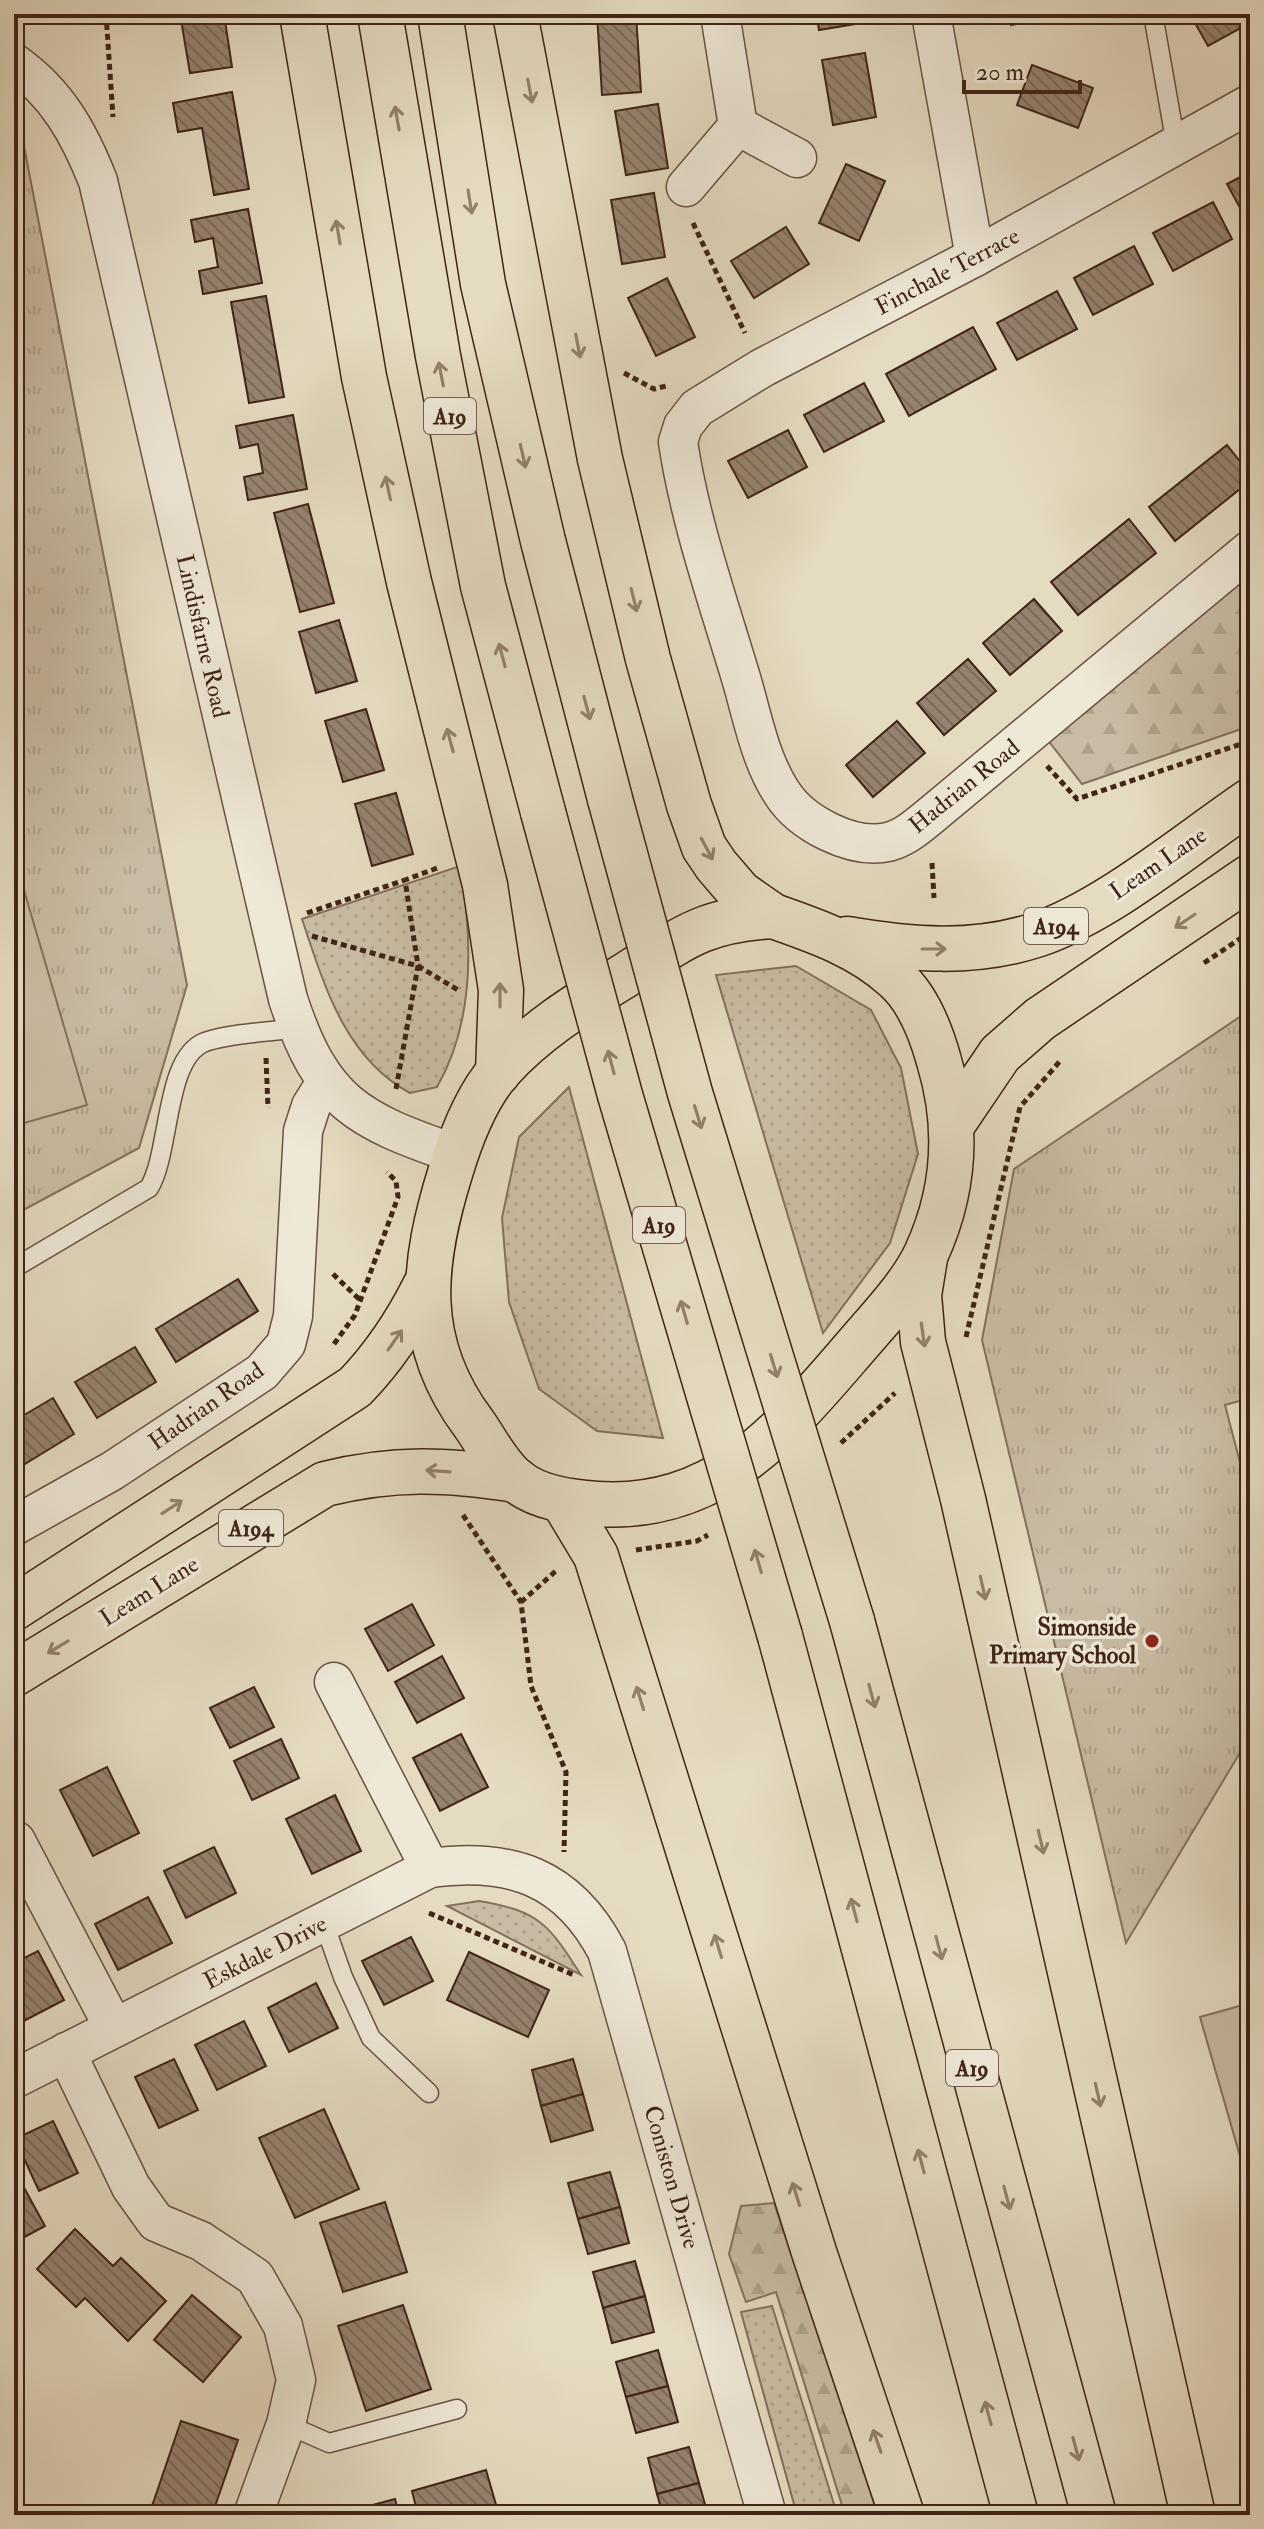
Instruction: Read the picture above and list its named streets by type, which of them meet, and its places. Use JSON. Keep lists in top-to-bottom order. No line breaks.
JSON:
{"streets":{"highway":["A19","Leam Lane","A194"],"street":["Finchale Terrace","Lindisfarne Road","Hadrian Road","Eskdale Drive","Coniston Drive"]},"crossings":[["Finchale Terrace","Hadrian Road"],["Lindisfarne Road","Hadrian Road"],["Lindisfarne Road","A194"],["Leam Lane","A194"],["Eskdale Drive","Coniston Drive"]],"places":["Simonside Primary School"],"scale_bar":"20 m"}
